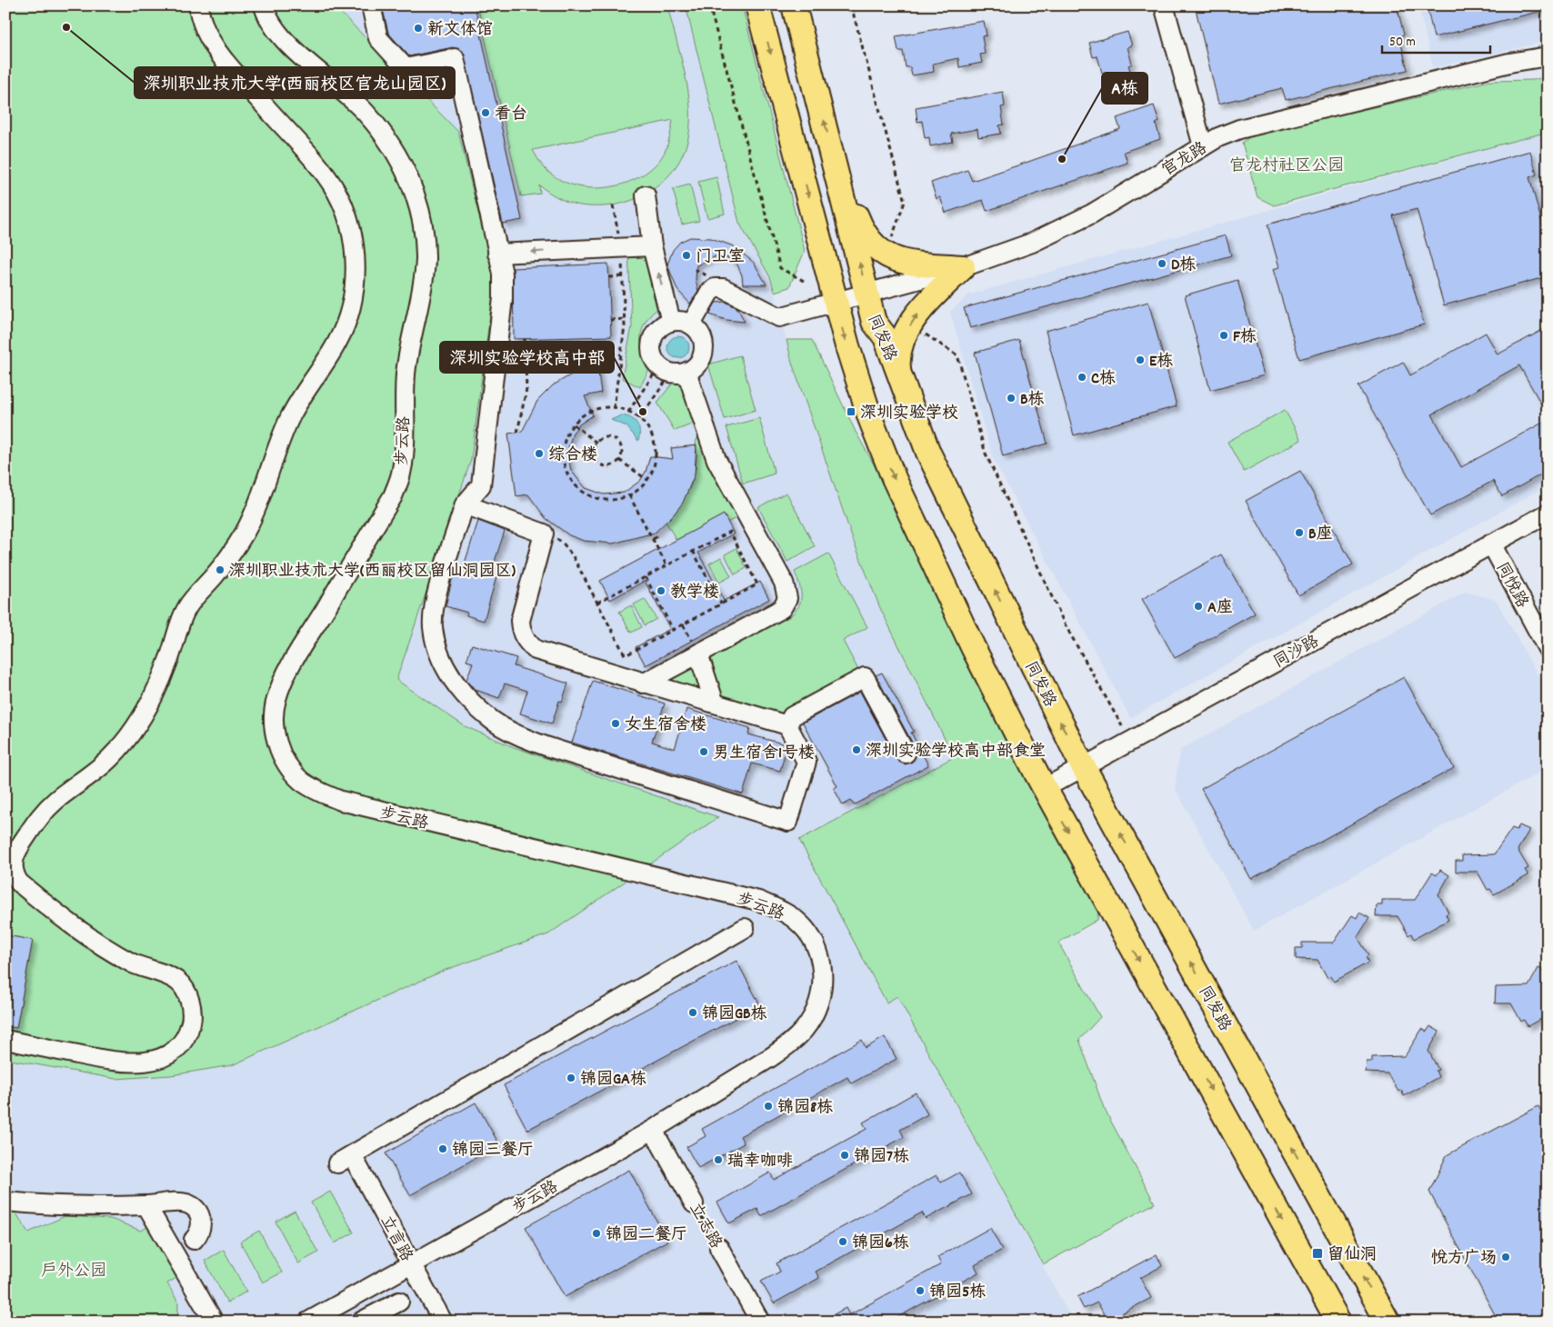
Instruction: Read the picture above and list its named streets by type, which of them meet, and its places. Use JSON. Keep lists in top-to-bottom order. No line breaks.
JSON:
{"streets":{"main road":["同发路"],"street":["官龙路","步云路","同悦路","同沙路","立志路","立言路"]},"crossings":[["官龙路","同发路"],["同发路","同沙路"],["步云路","立志路"],["步云路","立言路"],["同悦路","同沙路"]],"parks":["官龙村社区公园","户外公园"],"places":{"other":["深圳职业技术大学(西丽校区官龙山园区)","新文体馆","看台","A栋","门卫室","D栋","F栋","E栋","C栋","B栋","深圳实验学校高中部","综合楼","B座","深圳职业技术大学(西丽校区留仙洞园区)","教学楼","A座","女生宿舍楼","深圳实验学校高中部食堂","男生宿舍1号楼","锦园GB栋","锦园GA栋","锦园8栋","锦园三餐厅","锦园7栋","瑞幸咖啡","锦园二餐厅","锦园6栋","悦方广场","锦园5栋"],"transit":["深圳实验学校","留仙洞"]},"scale_bar":"50 m"}
